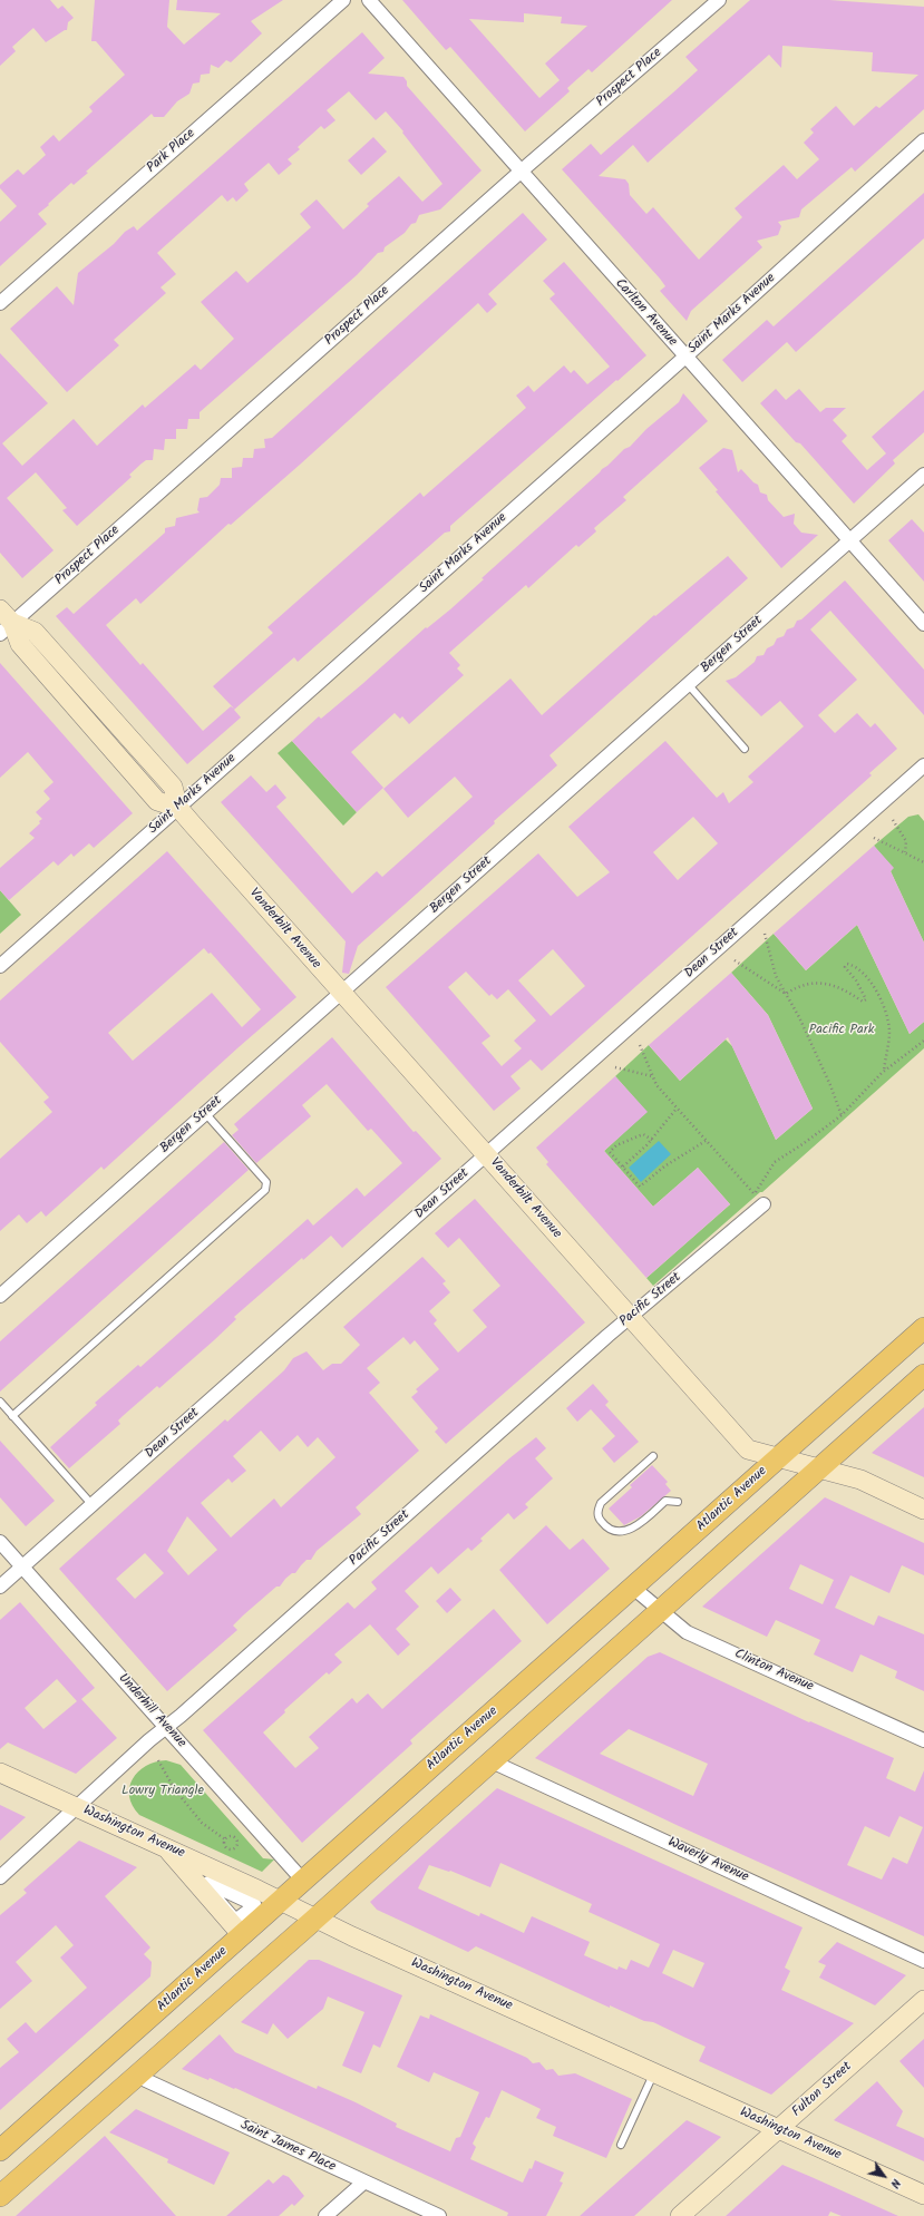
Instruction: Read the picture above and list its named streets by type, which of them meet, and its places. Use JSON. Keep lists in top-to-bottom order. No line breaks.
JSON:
{"streets":{"main road":["Vanderbilt Avenue","Atlantic Avenue","Washington Avenue","Fulton Street"],"street":["Prospect Place","Park Place","Carlton Avenue","Saint Marks Avenue","Bergen Street","Dean Street","Pacific Street","Clinton Avenue","Underhill Avenue","Waverly Avenue","Saint James Place"]},"crossings":[["Prospect Place","Carlton Avenue"],["Prospect Place","Vanderbilt Avenue"],["Carlton Avenue","Saint Marks Avenue"],["Carlton Avenue","Bergen Street"],["Saint Marks Avenue","Vanderbilt Avenue"],["Bergen Street","Vanderbilt Avenue"],["Vanderbilt Avenue","Dean Street"],["Vanderbilt Avenue","Pacific Street"],["Vanderbilt Avenue","Atlantic Avenue"],["Dean Street","Underhill Avenue"],["Pacific Street","Underhill Avenue"],["Pacific Street","Washington Avenue"],["Atlantic Avenue","Clinton Avenue"],["Atlantic Avenue","Underhill Avenue"],["Atlantic Avenue","Washington Avenue"],["Washington Avenue","Fulton Street"]],"parks":["Pacific Park","Lowry Triangle"],"north":"bottom right"}
